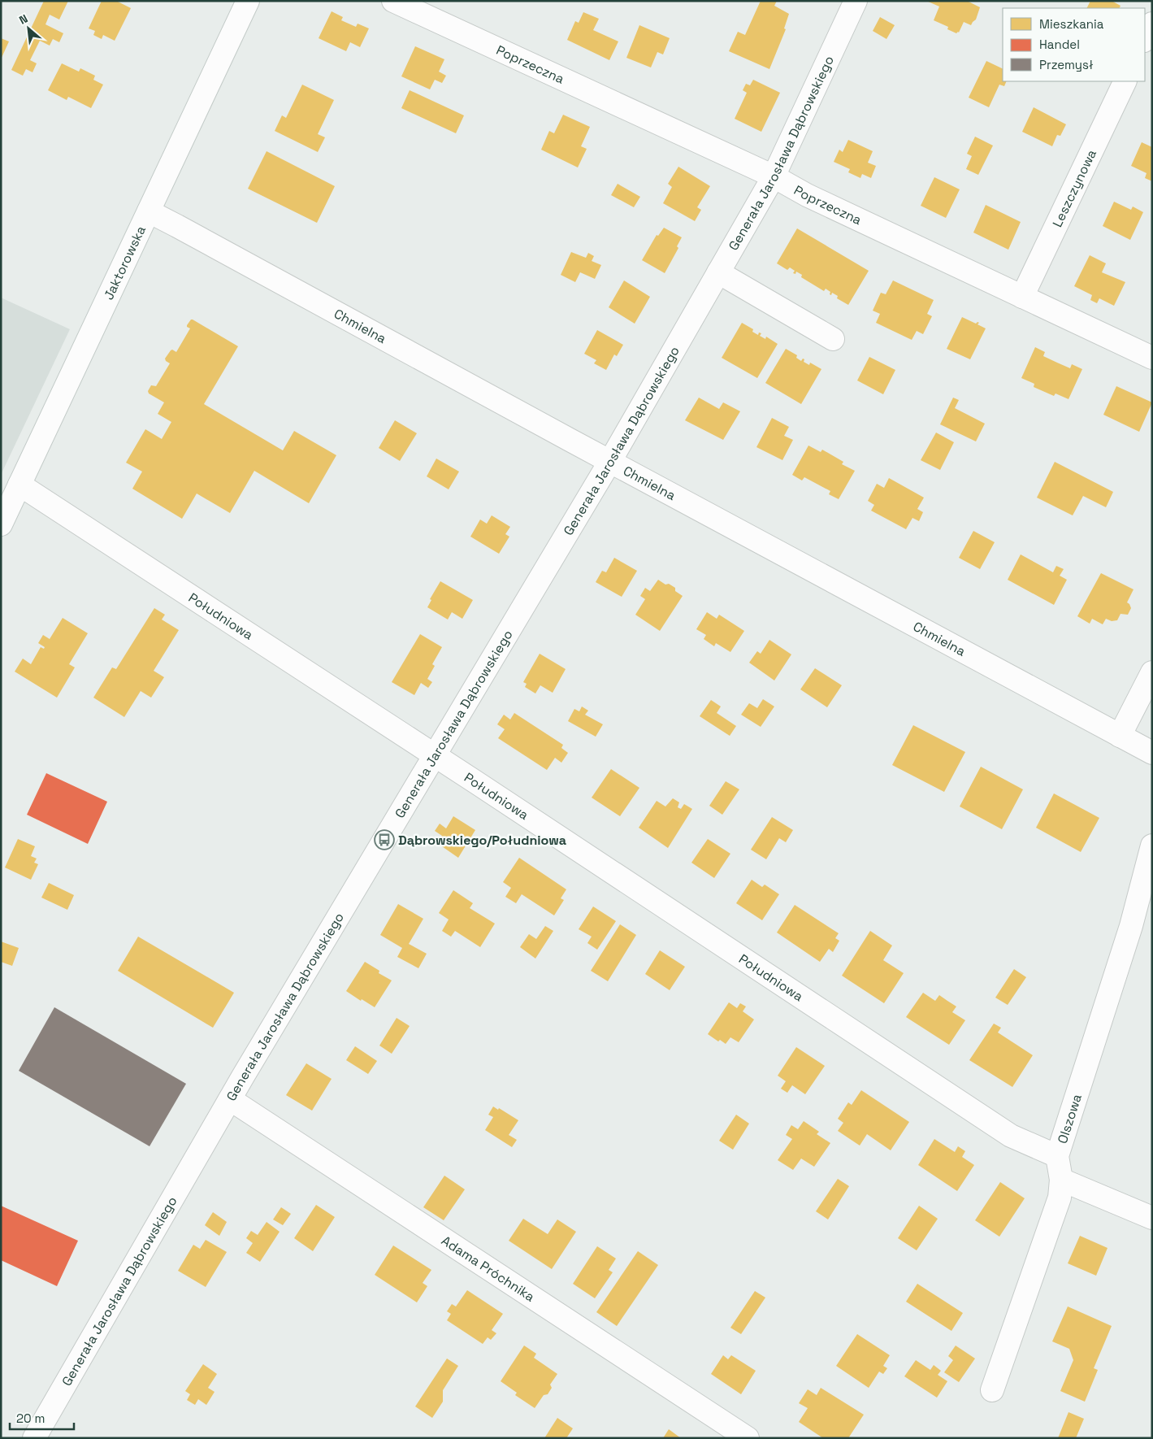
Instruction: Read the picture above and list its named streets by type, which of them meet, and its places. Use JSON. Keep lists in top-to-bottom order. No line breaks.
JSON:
{"streets":{"street":["Poprzeczna","Generała Jarosława Dąbrowskiego","Leszczynowa","Jaktorowska","Chmielna","Południowa","Olszowa","Adama Próchnika"]},"crossings":[["Poprzeczna","Generała Jarosława Dąbrowskiego"],["Poprzeczna","Leszczynowa"],["Generała Jarosława Dąbrowskiego","Chmielna"],["Generała Jarosława Dąbrowskiego","Południowa"],["Generała Jarosława Dąbrowskiego","Adama Próchnika"],["Jaktorowska","Chmielna"],["Jaktorowska","Południowa"],["Południowa","Olszowa"]],"places":{"bus stop":["Dąbrowskiego/Południowa"]},"legend":["Mieszkania","Handel","Przemysł"],"scale_bar":"20 m","north":"top left"}
